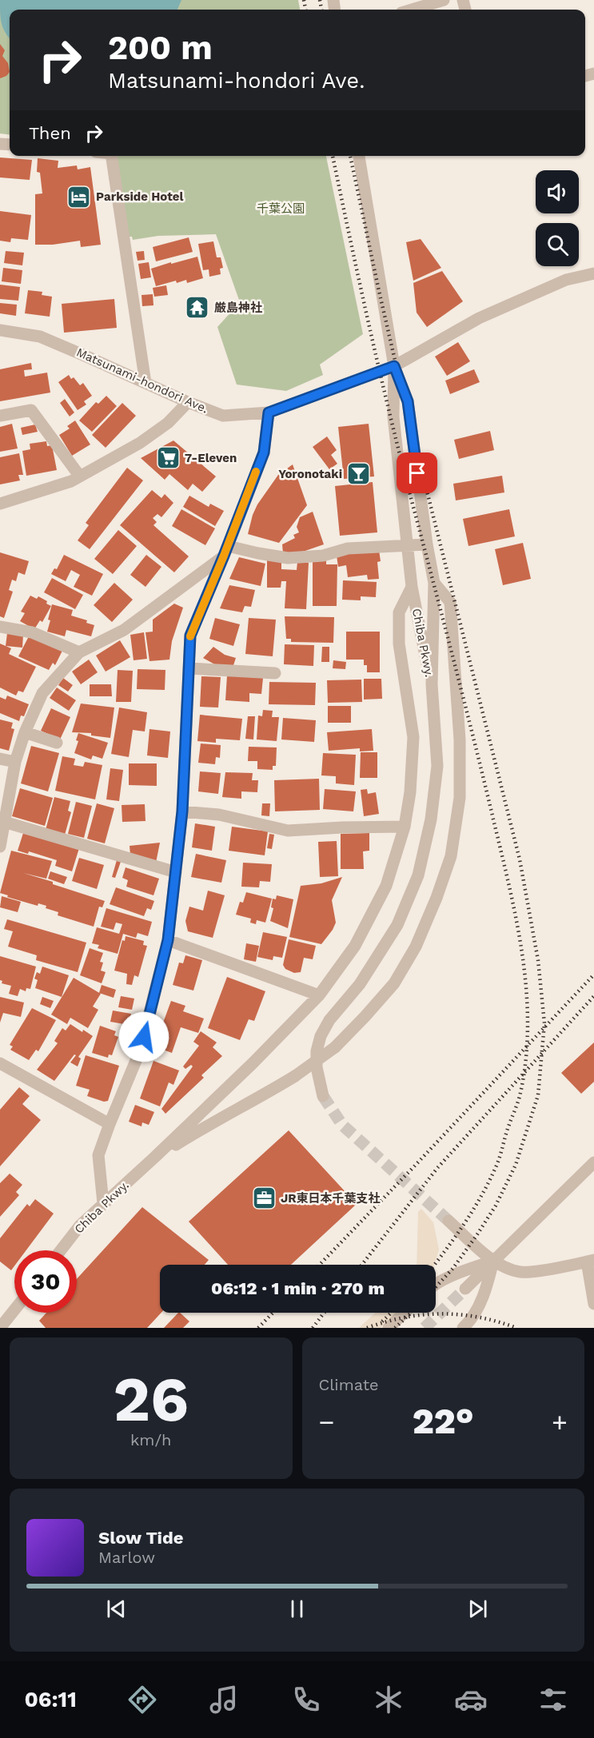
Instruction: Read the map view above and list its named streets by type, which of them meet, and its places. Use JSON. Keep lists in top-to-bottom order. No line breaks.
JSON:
{"streets":{"street":["Matsunami-hondori Ave.","Chiba Pkwy."]},"crossings":[["Matsunami-hondori Ave.","Chiba Pkwy."]],"parks":["千葉公園"],"places":{"hotel":["Parkside Hotel"],"temple":["厳島神社"],"supermarket":["7-Eleven"],"bar":["Yoronotaki"],"office":["JR東日本千葉支社"]},"page":{"turn":["200 m","Matsunami-hondori Ave."],"then":"Then","limit":"30","trip":"06:12 · 1 min · 270 m","tile":[["26","km/h"],"Climate"],"heat":["−","22°","+"],"song":["Slow Tide","Marlow"],"tabs":"06:11"}}
